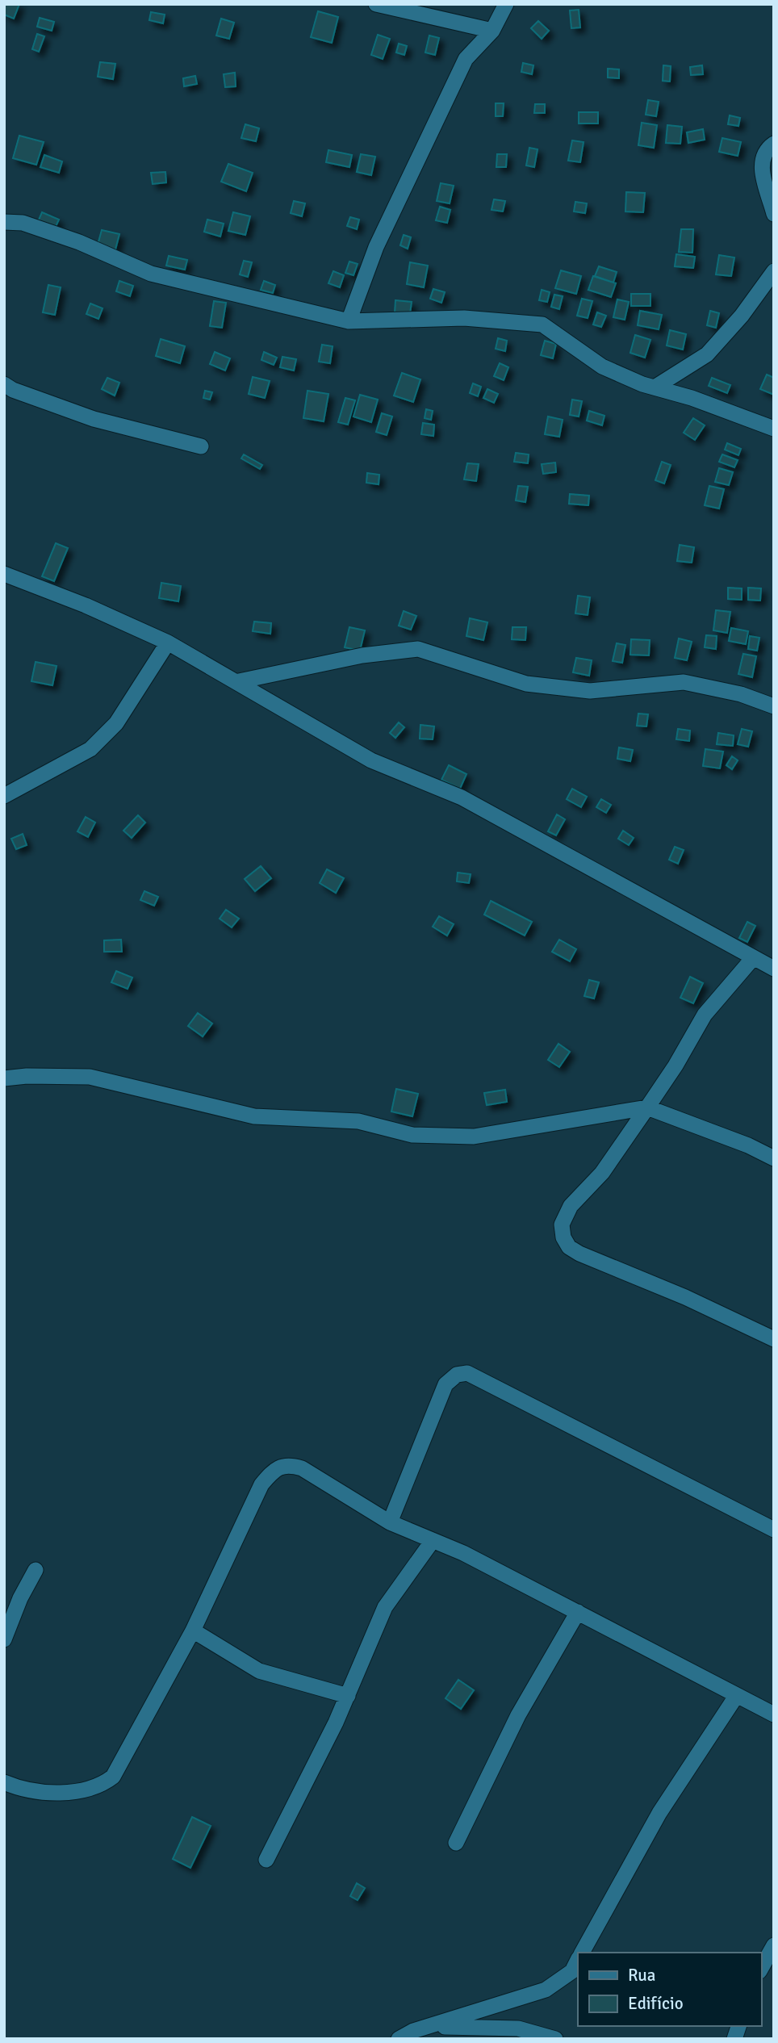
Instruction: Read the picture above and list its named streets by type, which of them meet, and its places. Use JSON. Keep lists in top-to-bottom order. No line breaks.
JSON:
{"legend":["Rua","Edifício"]}
